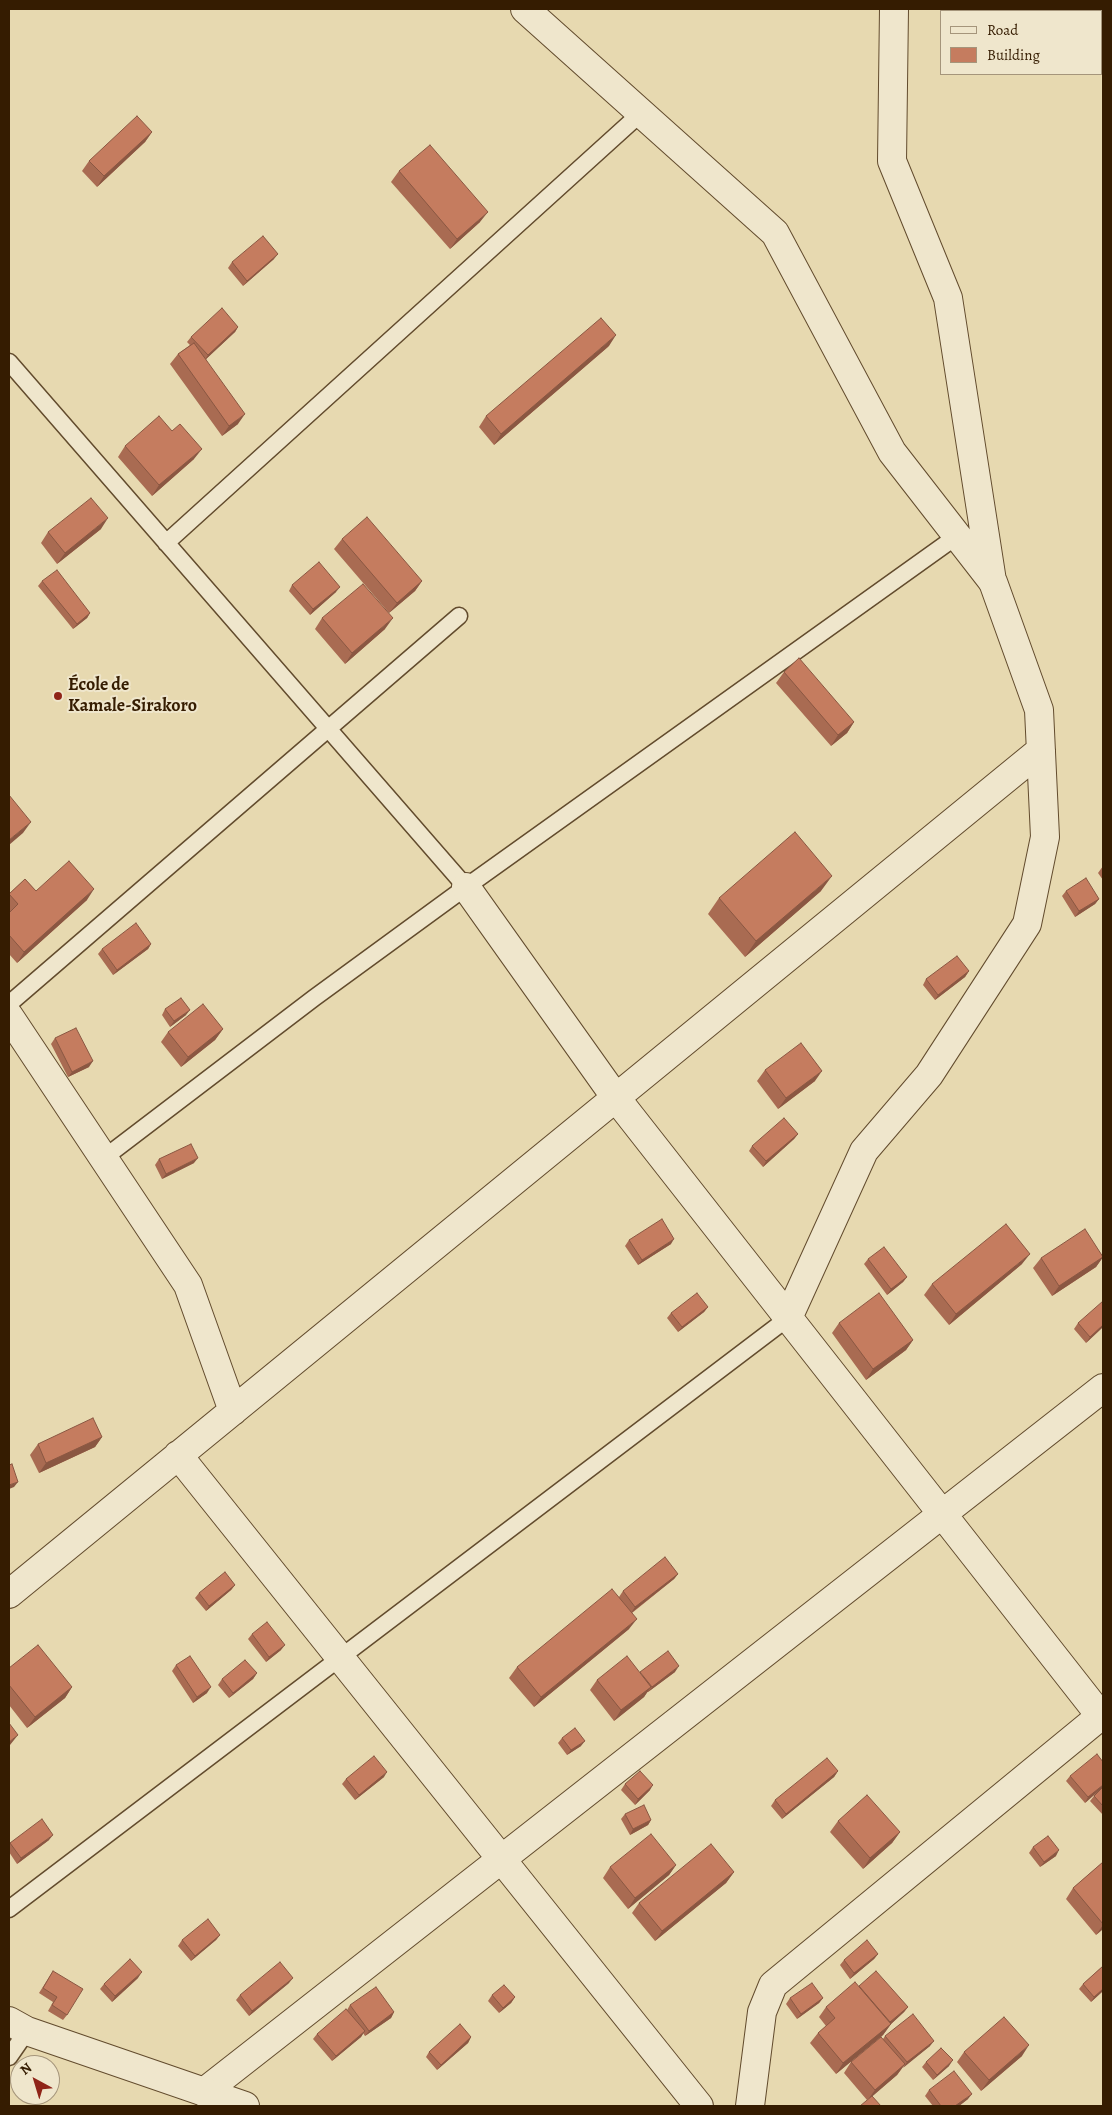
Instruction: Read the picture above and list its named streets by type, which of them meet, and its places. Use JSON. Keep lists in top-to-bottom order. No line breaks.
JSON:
{"places":["École de Kamale-Sirakoro"],"legend":["Road","Building"],"north":"top left"}
